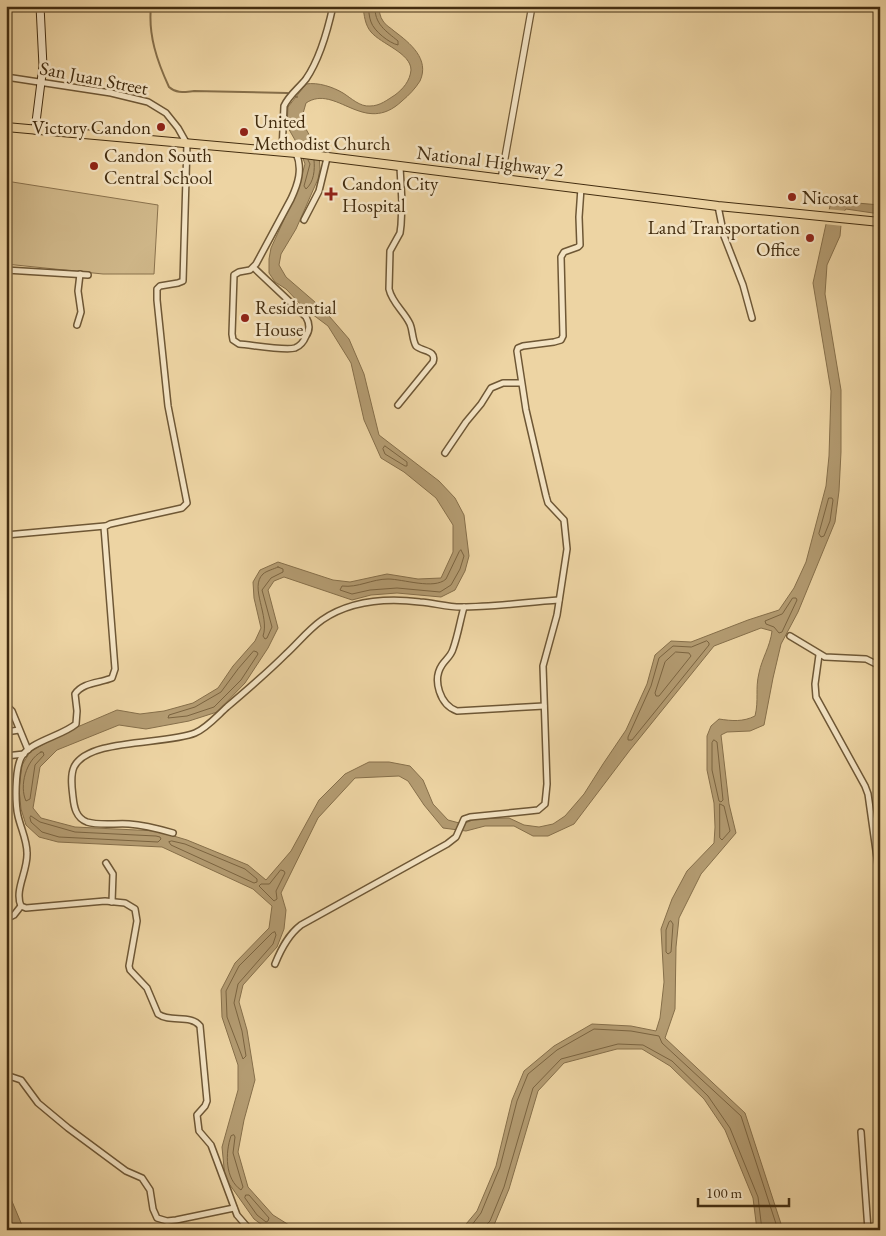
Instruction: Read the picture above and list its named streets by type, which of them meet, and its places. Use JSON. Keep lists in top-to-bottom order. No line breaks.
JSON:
{"streets":{"main road":["National Highway 2"],"street":["San Juan Street"]},"crossings":[["San Juan Street","National Highway 2"]],"places":{"other":["Victory Candon","United Methodist Church","Candon South Central School","Nicosat","Land Transportation Office","Residential House"],"health":["Candon City Hospital"]},"scale_bar":"100 m"}
